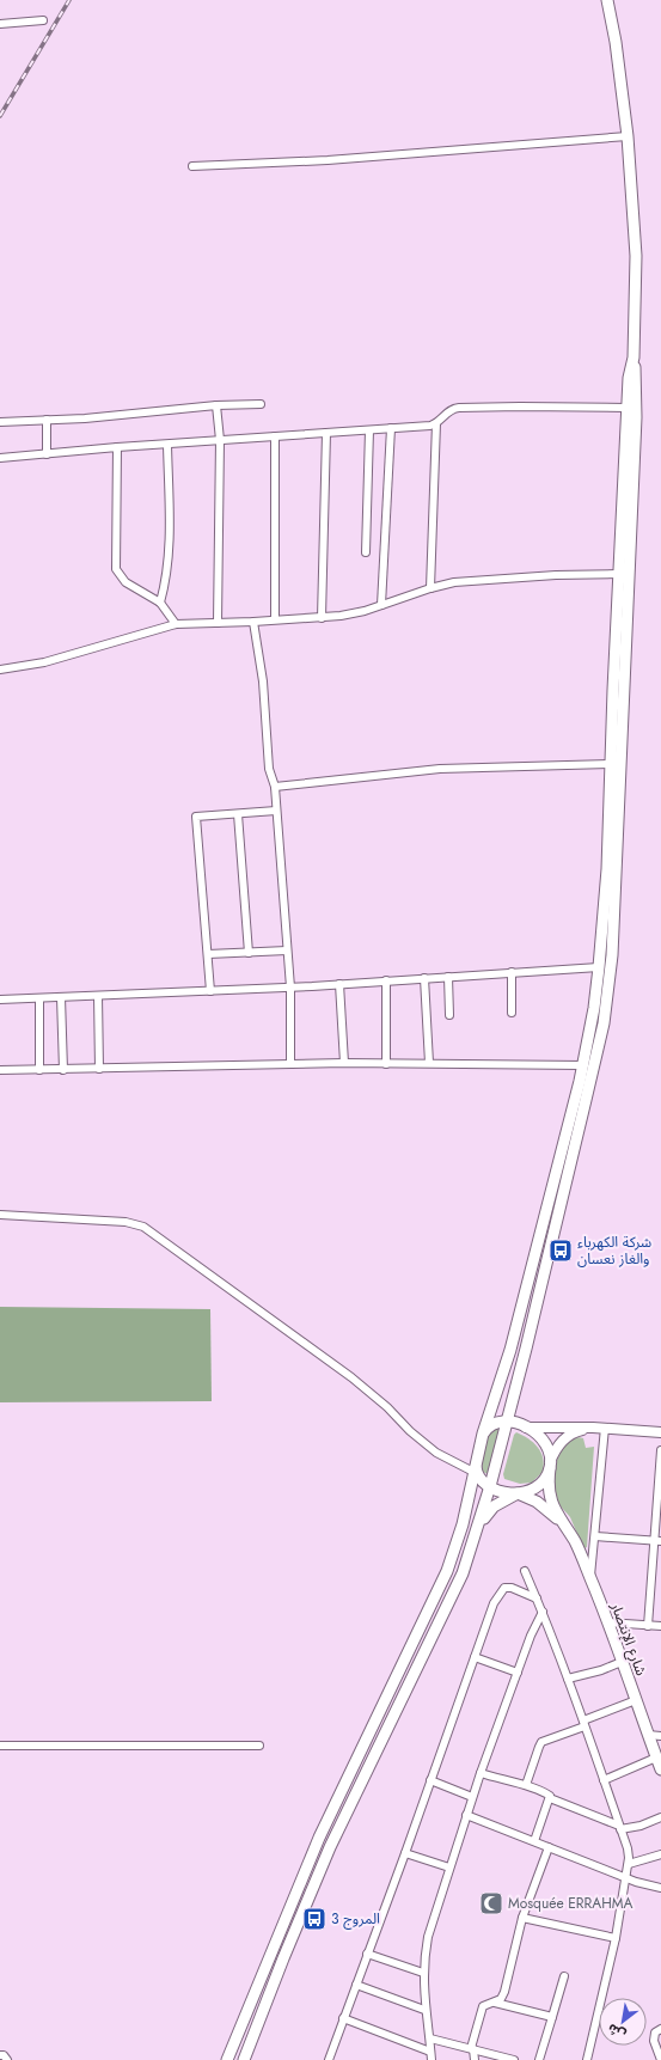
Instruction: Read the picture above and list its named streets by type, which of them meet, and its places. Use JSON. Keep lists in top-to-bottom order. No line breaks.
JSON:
{"streets":{"main road":["شارع الإنتصار"]},"places":{"bus stop":["شركة الكهرباء والغاز نعسان","المروج 3"],"mosque":["Mosquée ERRAHMA"]},"north":"bottom left"}
